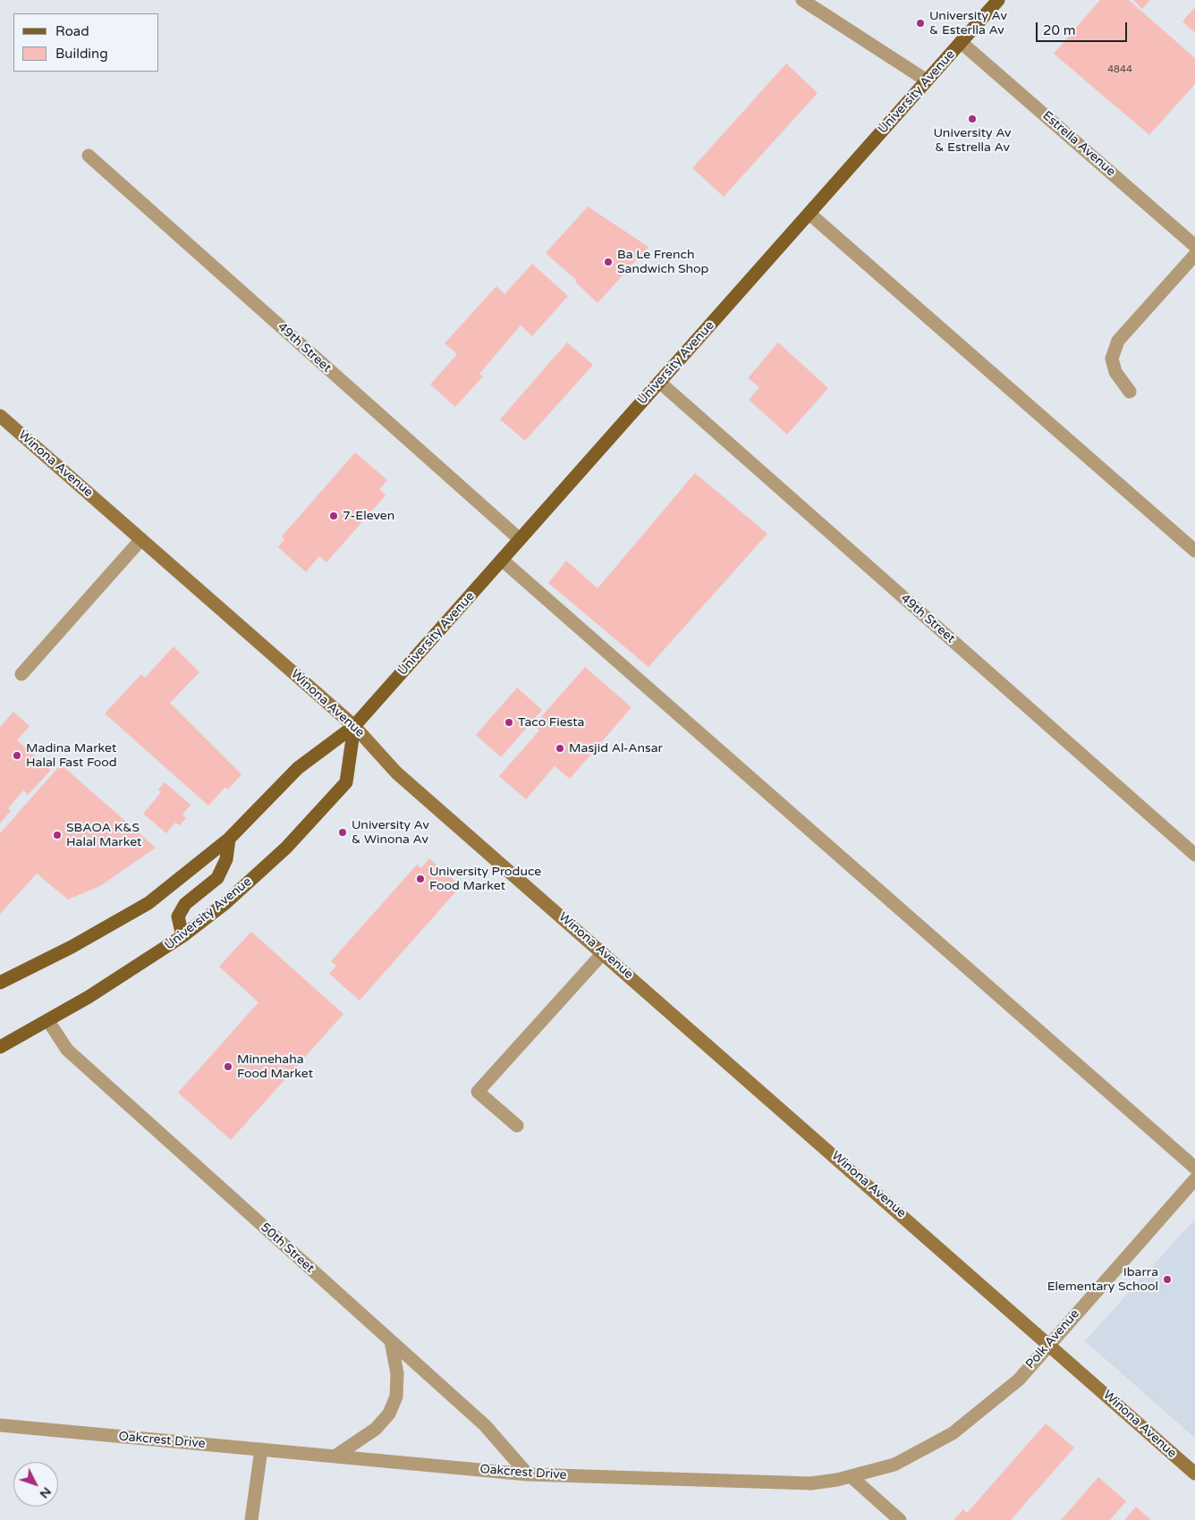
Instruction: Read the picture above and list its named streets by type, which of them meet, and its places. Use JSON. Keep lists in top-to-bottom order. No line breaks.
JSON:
{"streets":{"main road":["University Avenue"],"street":["Estrella Avenue","49th Street","Winona Avenue","50th Street","Polk Avenue","Oakcrest Drive"]},"crossings":[["University Avenue","Estrella Avenue"],["University Avenue","49th Street"],["University Avenue","Winona Avenue"],["University Avenue","50th Street"],["Winona Avenue","Polk Avenue"],["50th Street","Oakcrest Drive"],["Polk Avenue","Oakcrest Drive"]],"places":["University Av & Esterlla Av","University Av & Estrella Av","Ba Le French Sandwich Shop","7-Eleven","Taco Fiesta","Masjid Al-Ansar","Madina Market Halal Fast Food","University Av & Winona Av","SBAOA K&S Halal Market","University Produce Food Market","Minnehaha Food Market","Ibarra Elementary School"],"house_numbers":["4844"],"legend":["Road","Building"],"scale_bar":"20 m","north":"bottom right"}
